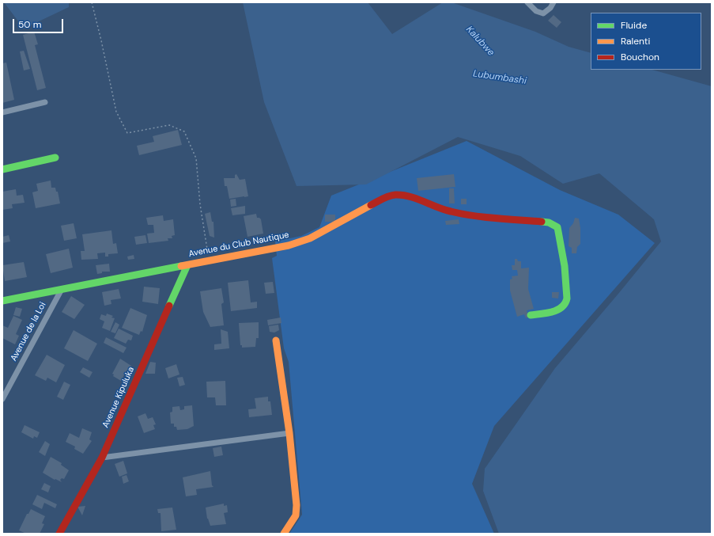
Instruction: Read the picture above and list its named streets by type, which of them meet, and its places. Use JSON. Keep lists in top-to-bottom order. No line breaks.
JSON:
{"streets":{"street":["Avenue du Club Nautique","Avenue de la Loi","Avenue Kipuluka"]},"crossings":[["Avenue du Club Nautique","Avenue de la Loi"],["Avenue du Club Nautique","Avenue Kipuluka"]],"water":["Kalubwe","Lubumbashi"],"legend":["Fluide","Ralenti","Bouchon"],"scale_bar":"50 m"}
